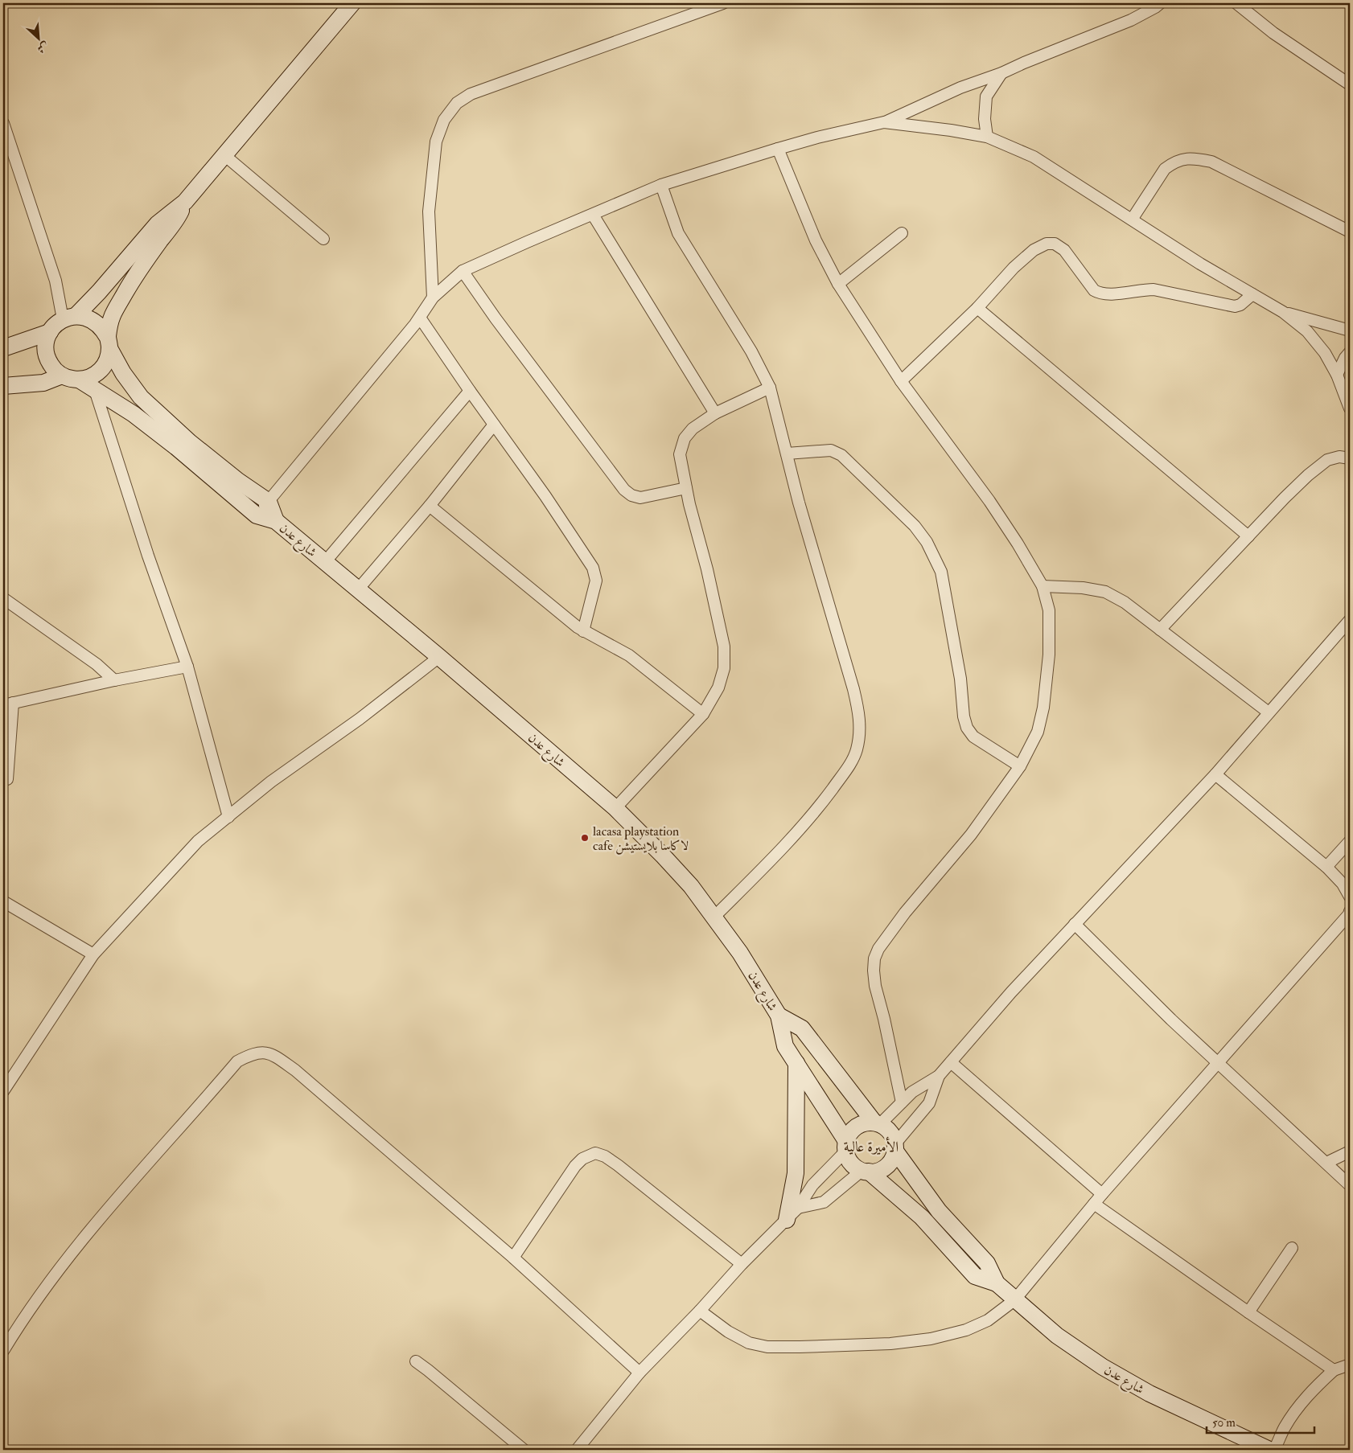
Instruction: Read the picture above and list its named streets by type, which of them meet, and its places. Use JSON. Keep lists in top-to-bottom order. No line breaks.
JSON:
{"streets":{"street":["شارع عدن"]},"districts":["الأميرة عالية"],"places":["lacasa playstation cafe لاكاسا بلايستيشن"],"scale_bar":"50 m","north":"bottom right"}
